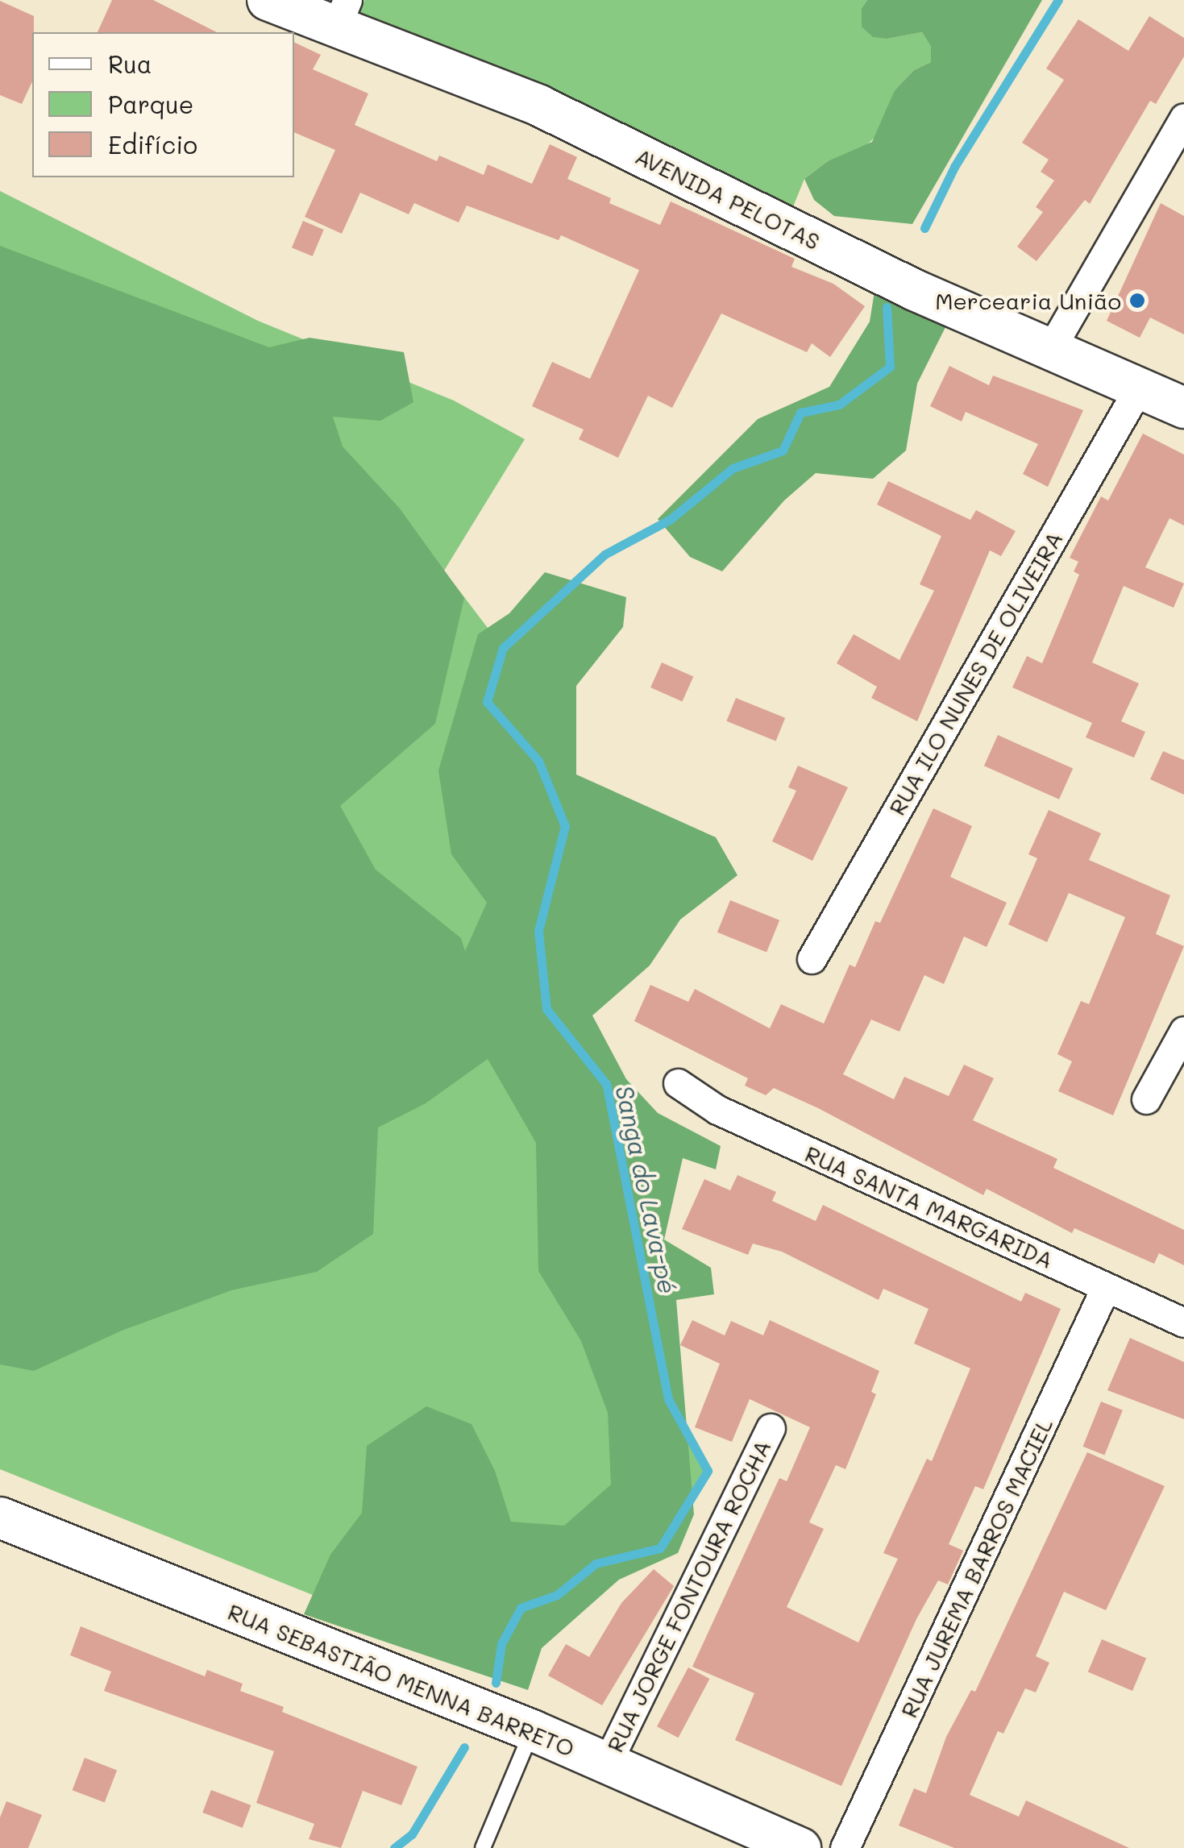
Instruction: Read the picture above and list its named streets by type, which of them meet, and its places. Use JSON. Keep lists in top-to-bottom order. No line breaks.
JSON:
{"streets":{"street":["AVENIDA PELOTAS","RUA ILO NUNES DE OLIVEIRA","RUA SANTA MARGARIDA","RUA JUREMA BARROS MACIEL","RUA JORGE FONTOURA ROCHA","RUA SEBASTIÃO MENNA BARRETO"]},"crossings":[["AVENIDA PELOTAS","RUA ILO NUNES DE OLIVEIRA"],["RUA SANTA MARGARIDA","RUA JUREMA BARROS MACIEL"],["RUA JORGE FONTOURA ROCHA","RUA SEBASTIÃO MENNA BARRETO"]],"water":["Sanga do Lava-pé"],"places":["Mercearia União"],"legend":["Rua","Parque","Edifício"]}
